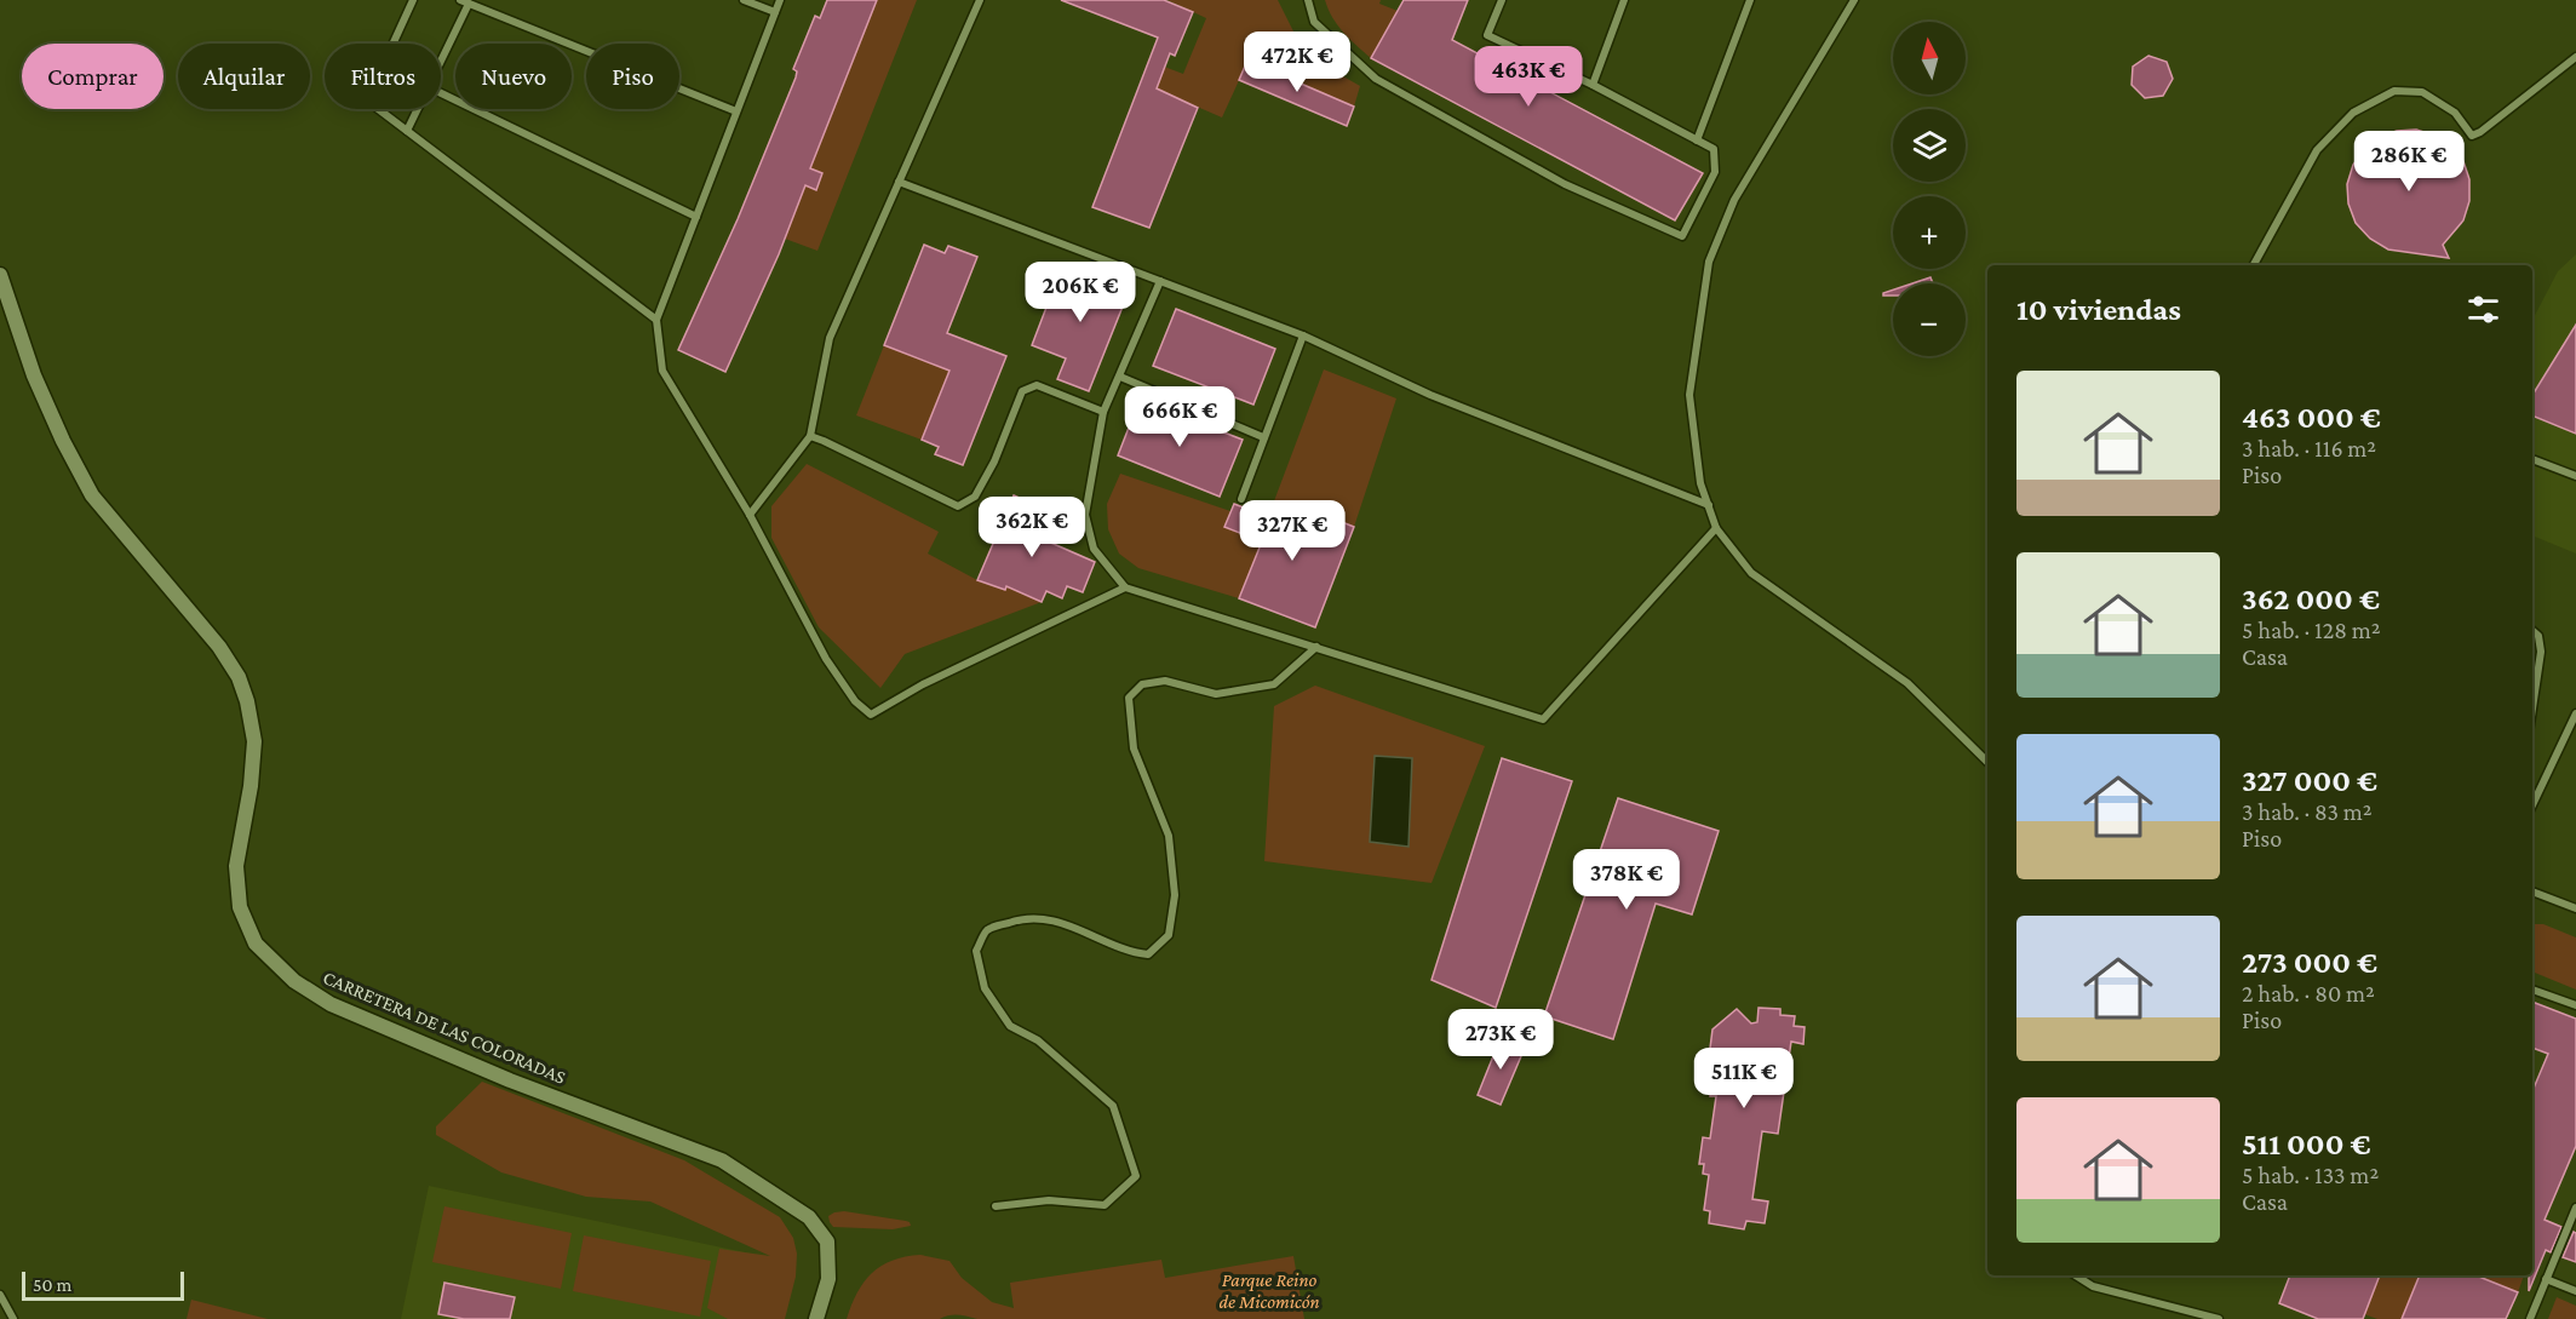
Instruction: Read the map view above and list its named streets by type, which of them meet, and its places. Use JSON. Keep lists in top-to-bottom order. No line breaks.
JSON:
{"streets":{"street":["CARRETERA DE LAS COLORADAS"]},"parks":["Parque Reino de Micomicón"],"scale_bar":"50 m","north":"top","page":{"map_buttons":["+","−"],"price":["472K €","463K €","286K €","206K €","666K €","362K €","327K €","378K €","273K €","511K €"],"chip":["Comprar","Alquilar","Filtros","Nuevo","Piso"],"heading":"10 viviendas","list":[{"name":"463 000 €","note":"3 hab. · 116 m² · Piso"},{"name":"362 000 €","note":"5 hab. · 128 m² · Casa"},{"name":"327 000 €","note":"3 hab. · 83 m² · Piso"},{"name":"273 000 €","note":"2 hab. · 80 m² · Piso"},{"name":"511 000 €","note":"5 hab. · 133 m² · Casa"}],"scale":"50 m"}}
